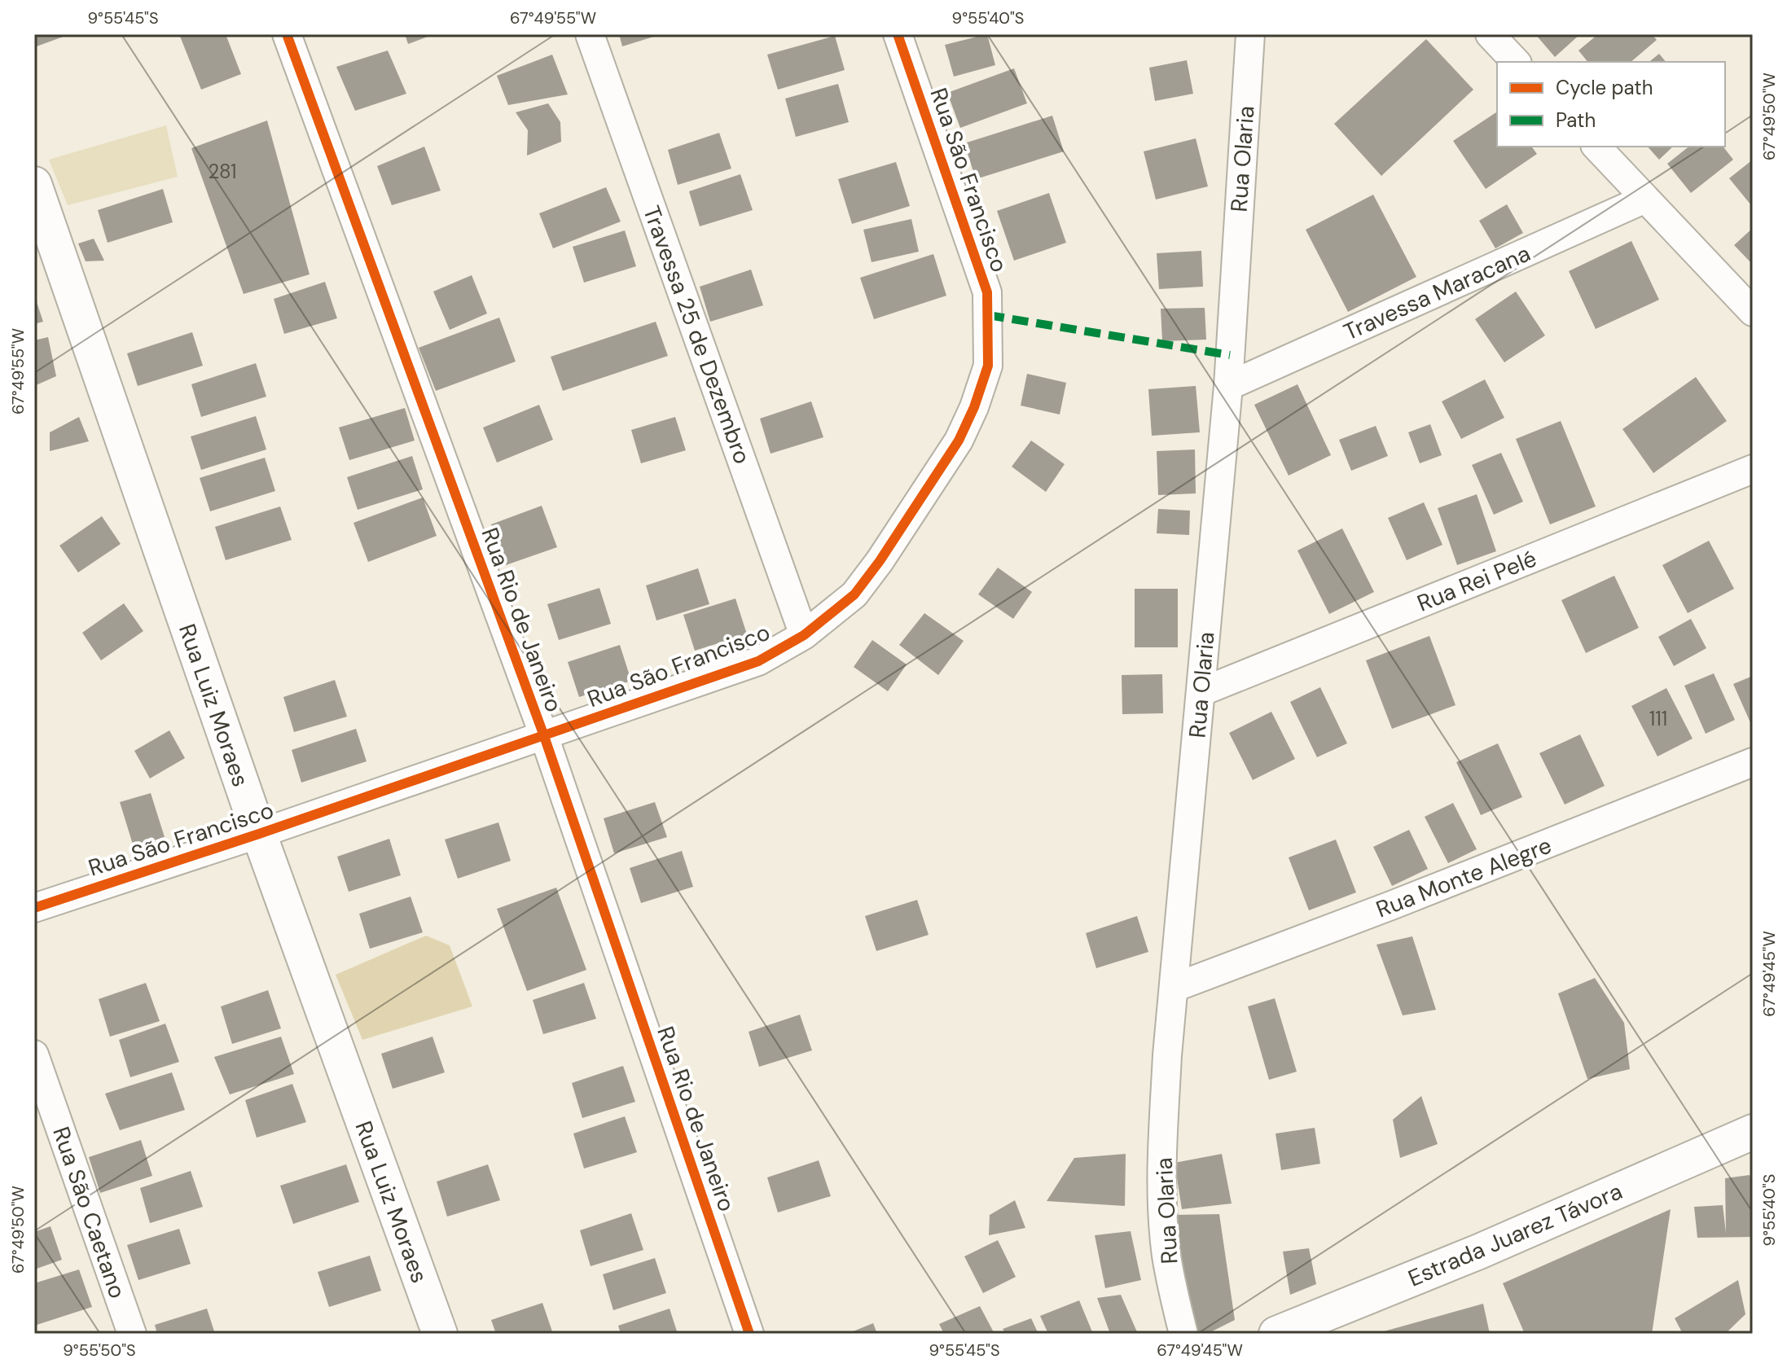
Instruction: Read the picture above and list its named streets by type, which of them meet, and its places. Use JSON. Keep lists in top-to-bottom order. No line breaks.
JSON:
{"streets":{"street":["Rua Olaria","Rua São Francisco","Travessa Maracana","Travessa 25 de Dezembro","Rua Rei Pelé","Rua Rio de Janeiro","Rua Luiz Moraes","Rua Monte Alegre","Rua São Caetano","Estrada Juarez Távora"]},"crossings":[["Rua Olaria","Travessa Maracana"],["Rua Olaria","Rua Rei Pelé"],["Rua Olaria","Rua Monte Alegre"],["Rua São Francisco","Travessa 25 de Dezembro"],["Rua São Francisco","Rua Rio de Janeiro"],["Rua São Francisco","Rua Luiz Moraes"]],"house_numbers":["281","111"],"legend":["Cycle path","Path"],"coordinates":["9°55'45\"S","67°49'55\"W","9°55'40\"S","67°49'50\"W","67°49'45\"W","9°55'50\"S"]}
